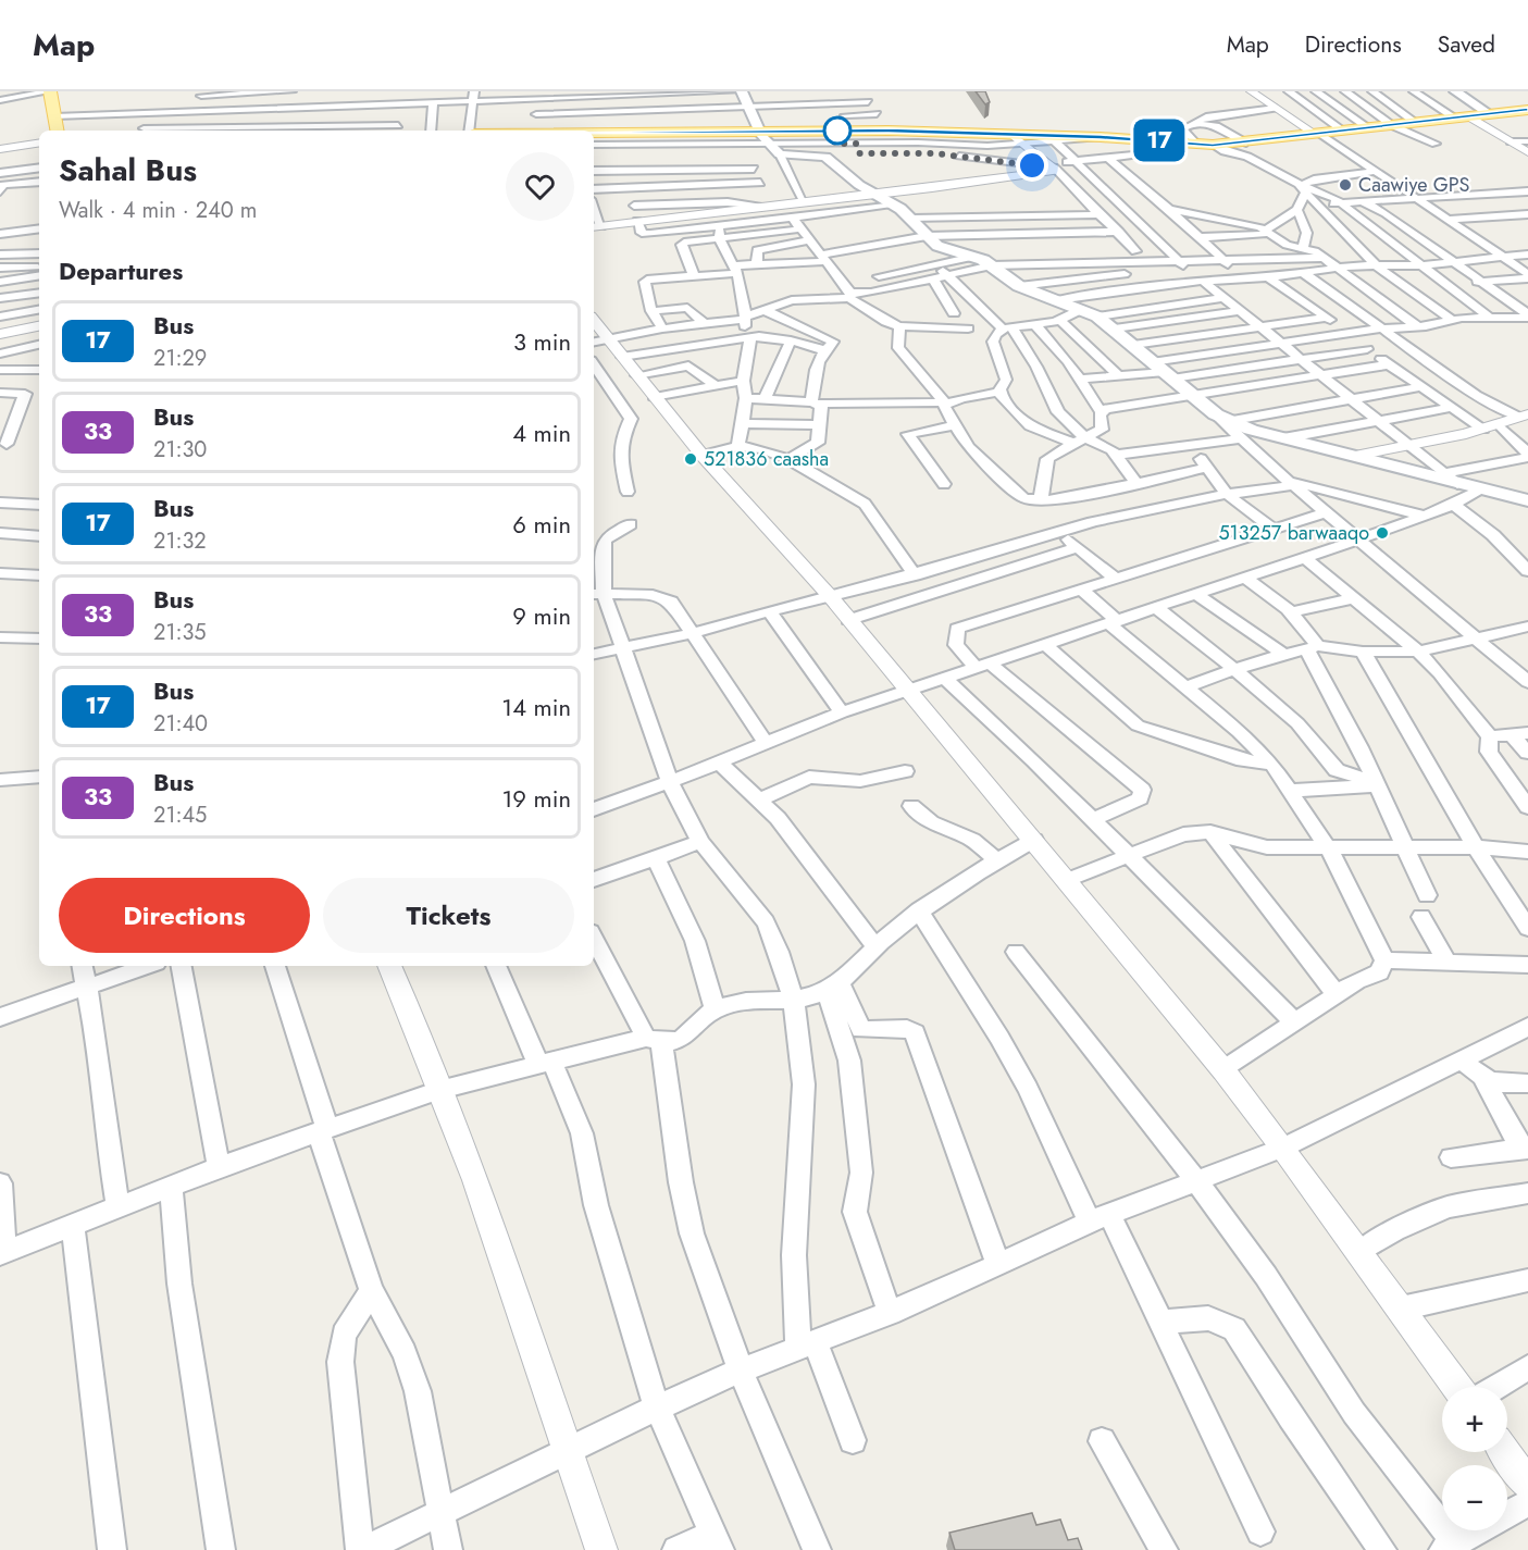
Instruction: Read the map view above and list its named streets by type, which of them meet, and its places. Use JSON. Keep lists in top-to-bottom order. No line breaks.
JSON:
{"places":["Caawiye GPS","521836 caasha","513257 barwaaqo"],"lines":["bus line 17"],"page":{"header":"Map","nav":["Map","Directions","Saved"],"on_map":"17","heading":[["Sahal Bus","Walk · 4 min · 240 m"],"Departures"],"list":[{"mark":"17","name":"Bus","note":"21:29","value":"3 min"},{"mark":"33","name":"Bus","note":"21:30","value":"4 min"},{"mark":"17","name":"Bus","note":"21:32","value":"6 min"},{"mark":"33","name":"Bus","note":"21:35","value":"9 min"},{"mark":"17","name":"Bus","note":"21:40","value":"14 min"},{"mark":"33","name":"Bus","note":"21:45","value":"19 min"}],"buttons":["Directions","Tickets"],"map_buttons":["+","−"]}}
